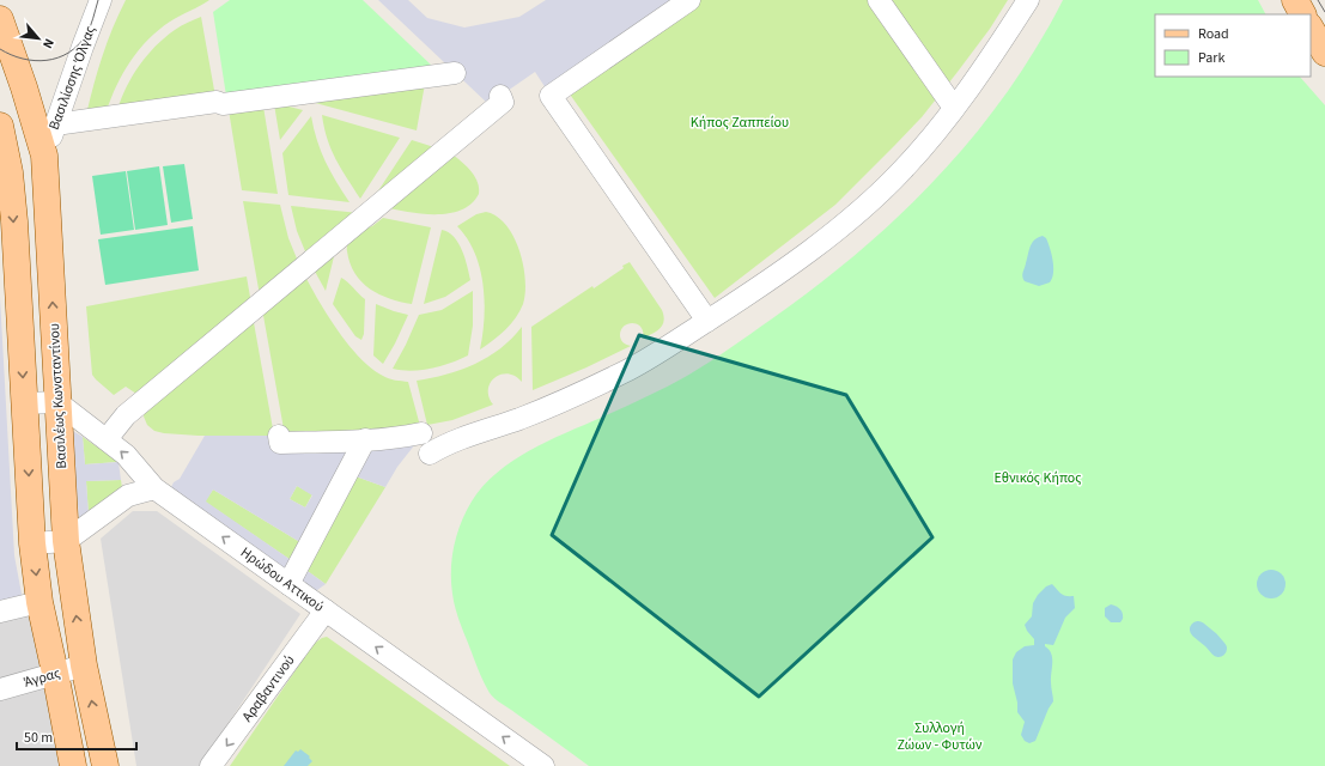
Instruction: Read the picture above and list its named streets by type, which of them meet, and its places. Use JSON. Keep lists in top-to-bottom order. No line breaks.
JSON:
{"streets":{"main road":["Βασιλέως Κωνσταντίνου"],"street":["Βασιλίσσης Όλγας","Ηρώδου Αττικού","Άγρας","Αραβαντινού"]},"crossings":[["Βασιλίσσης Όλγας","Βασιλέως Κωνσταντίνου"],["Βασιλέως Κωνσταντίνου","Ηρώδου Αττικού"],["Βασιλέως Κωνσταντίνου","Άγρας"],["Ηρώδου Αττικού","Αραβαντινού"]],"one_way":["Ηρώδου Αττικού","Αραβαντινού"],"parks":["Κήπος Ζαππείου","Εθνικός Κήπος","Συλλογή Ζώων - Φυτών"],"legend":["Road","Park"],"scale_bar":"50 m","north":"bottom right"}
